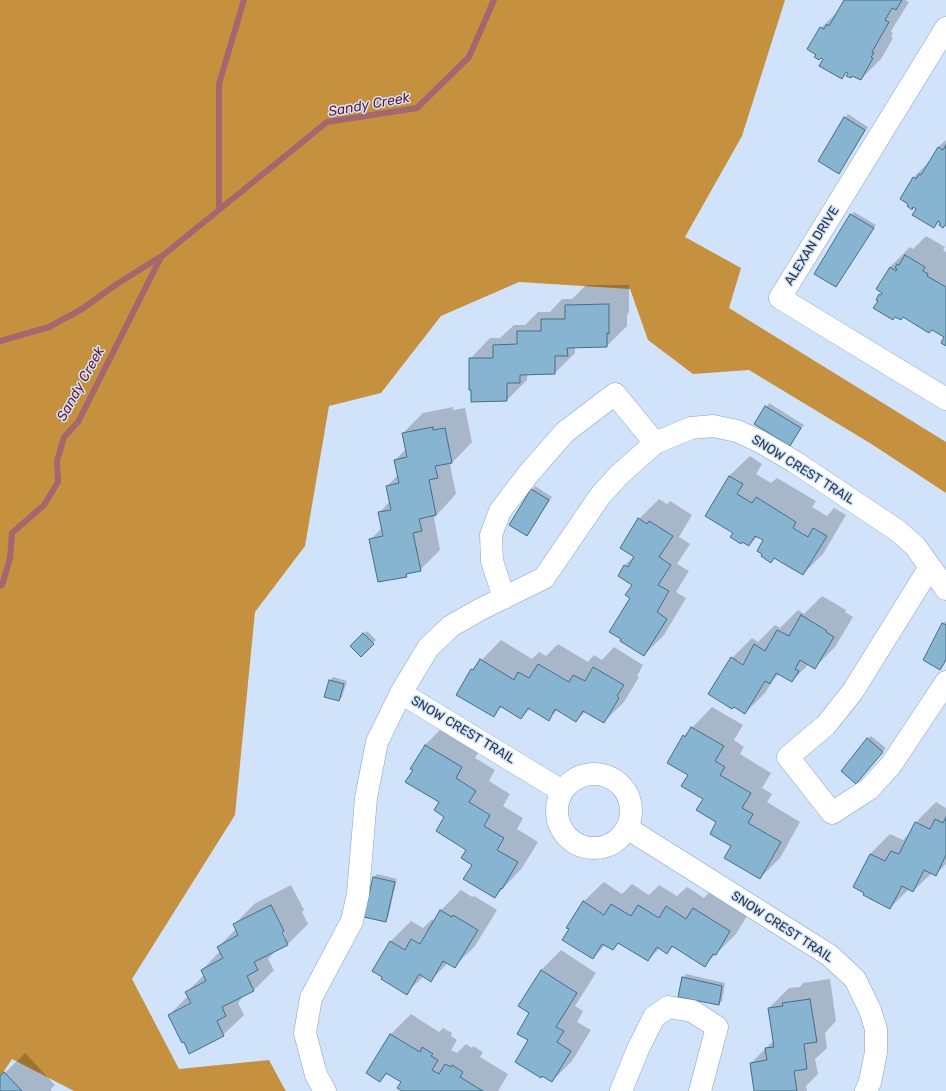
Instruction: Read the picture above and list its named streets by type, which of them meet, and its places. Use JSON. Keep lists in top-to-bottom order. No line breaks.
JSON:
{"streets":{"street":["ALEXAN DRIVE","SNOW CREST TRAIL"]},"water":["Sandy Creek"]}
